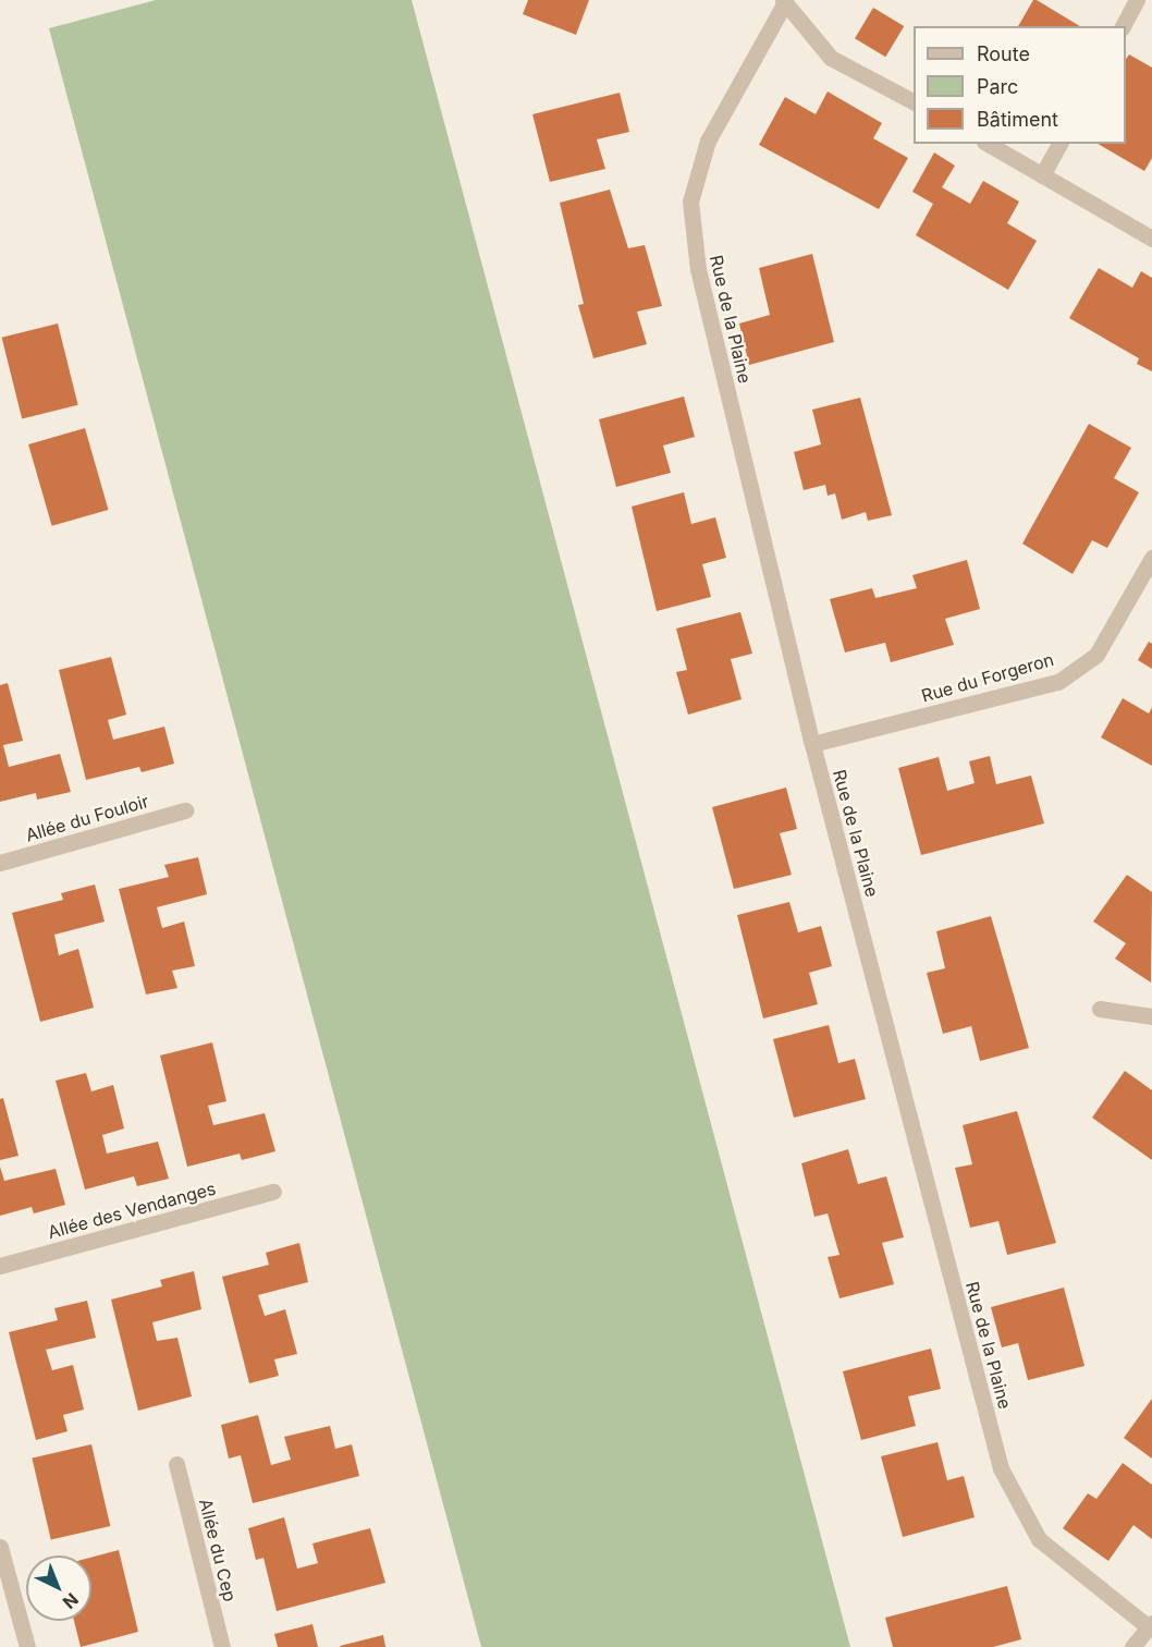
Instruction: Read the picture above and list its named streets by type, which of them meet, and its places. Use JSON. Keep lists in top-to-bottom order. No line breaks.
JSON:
{"streets":{"street":["Rue de la Plaine","Rue du Forgeron","Allée du Fouloir","Allée des Vendanges","Allée du Cep"]},"crossings":[["Rue de la Plaine","Rue du Forgeron"]],"legend":["Route","Parc","Bâtiment"],"north":"bottom right"}
